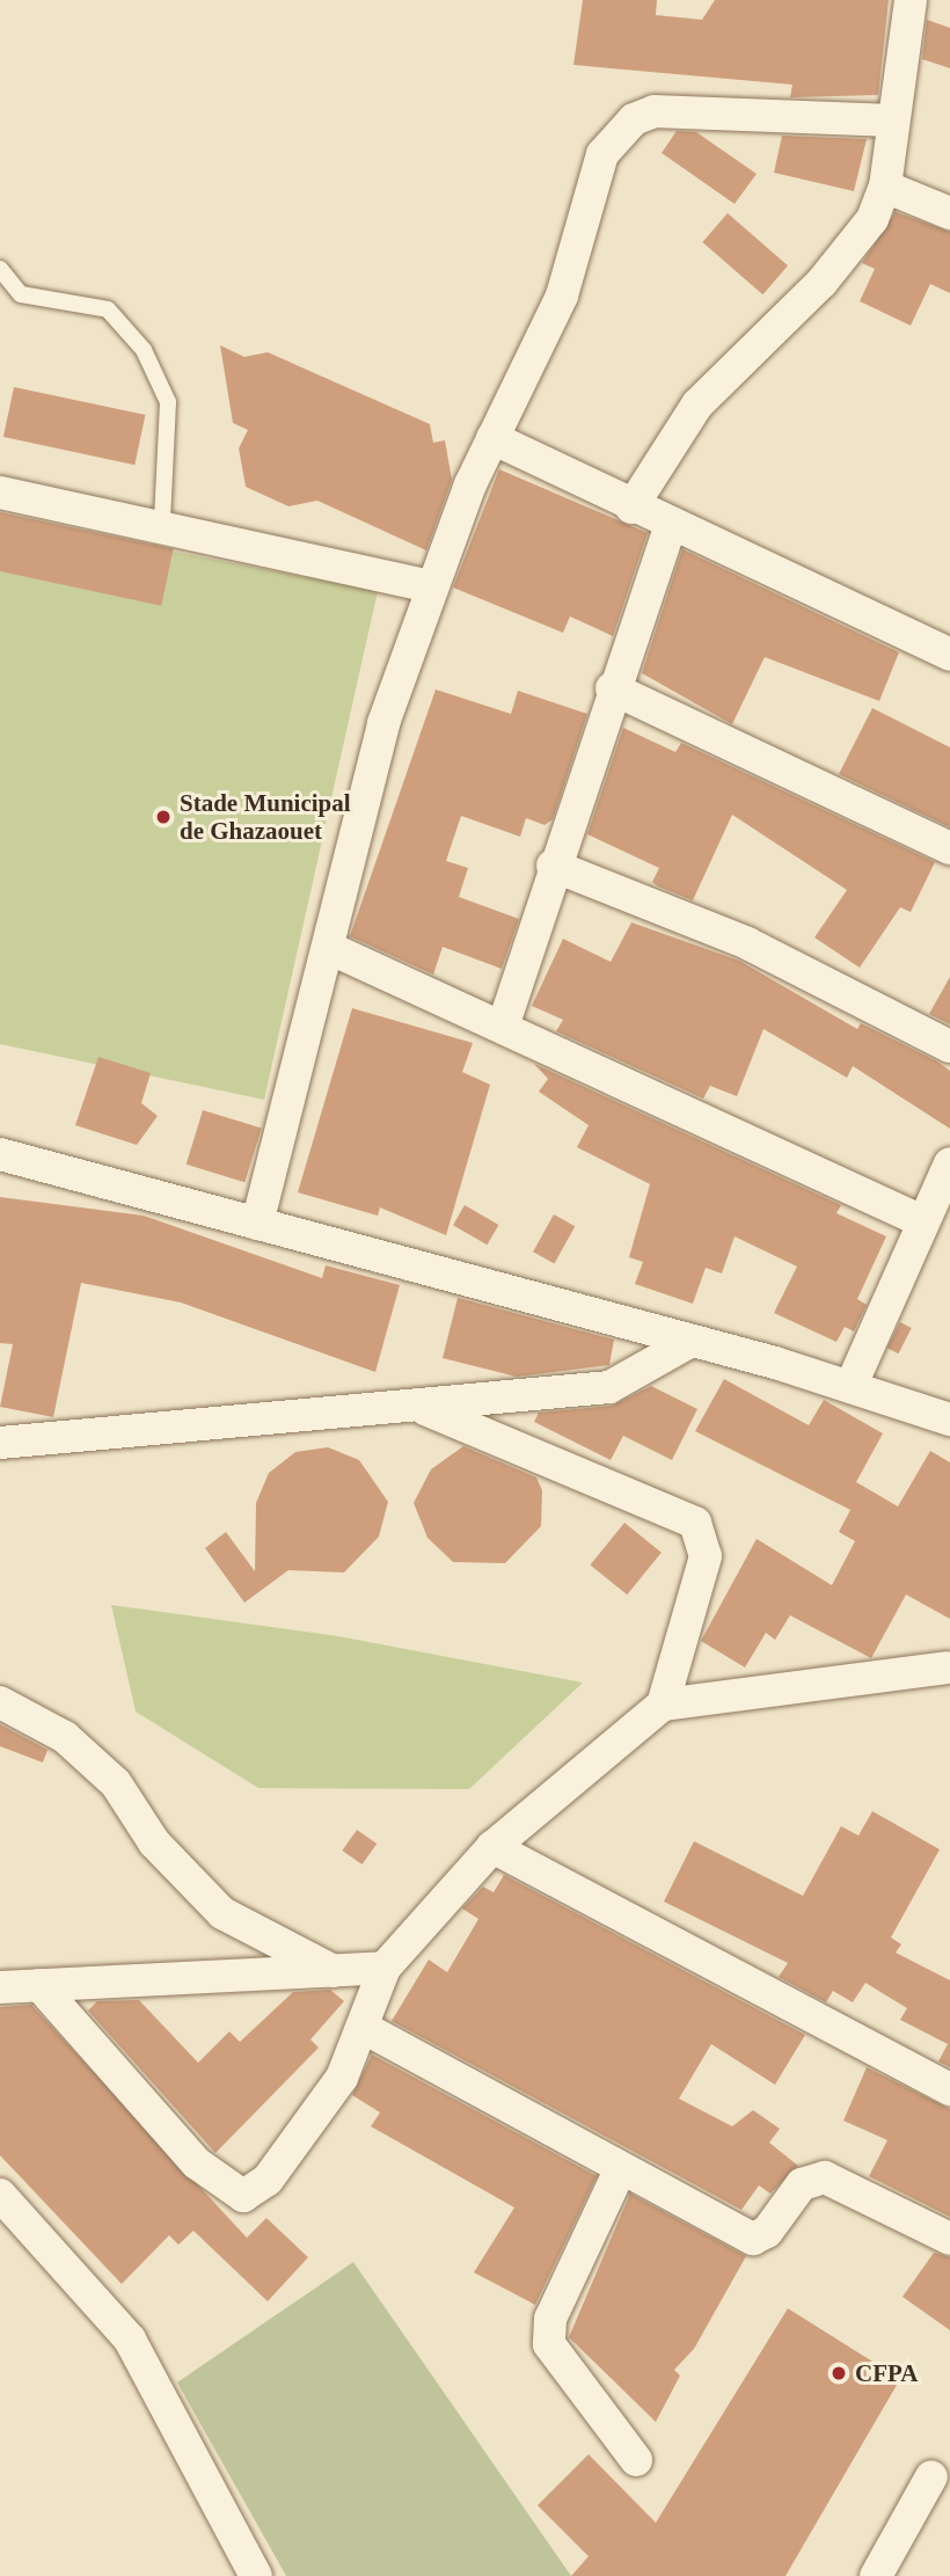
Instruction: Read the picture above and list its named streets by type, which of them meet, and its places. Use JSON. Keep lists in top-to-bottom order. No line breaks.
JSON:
{"places":["Stade Municipal de Ghazaouet","CFPA"]}
